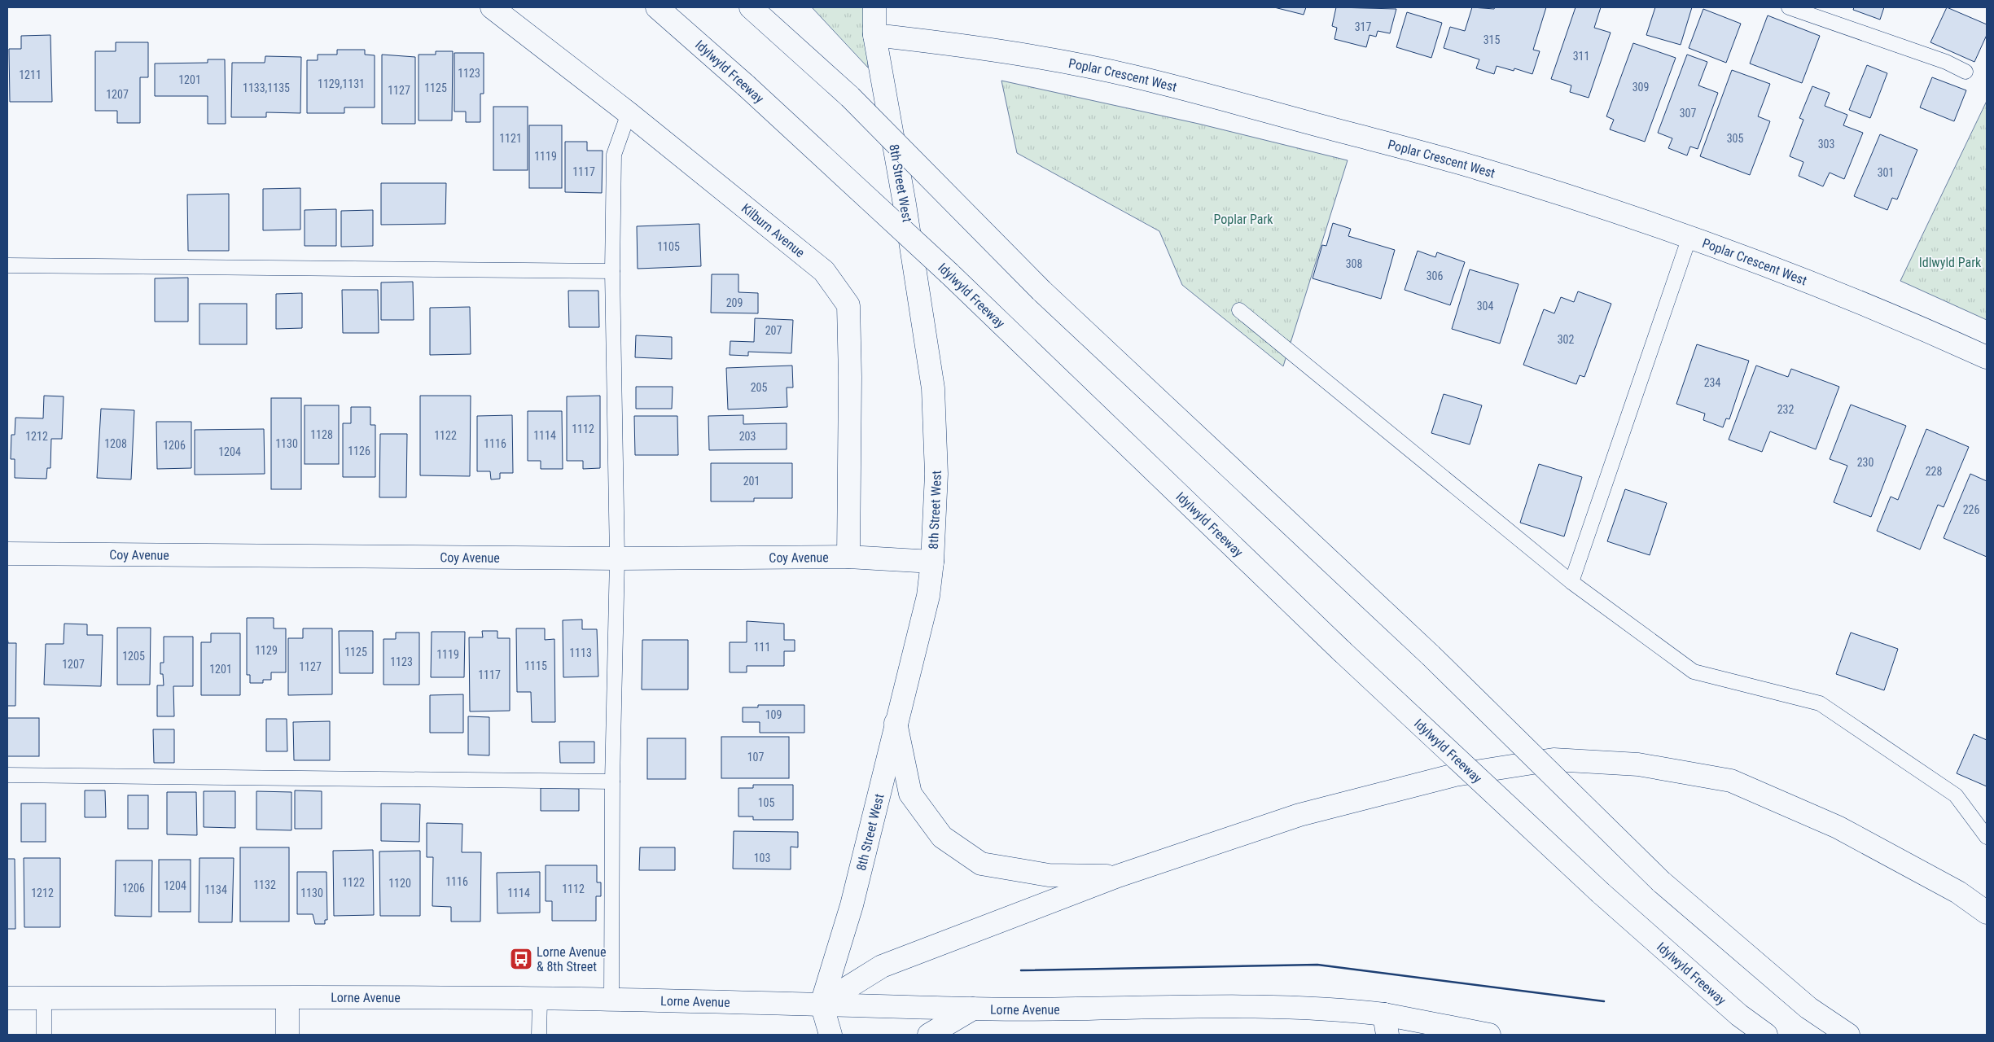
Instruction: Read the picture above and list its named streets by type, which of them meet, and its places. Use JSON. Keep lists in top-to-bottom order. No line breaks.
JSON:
{"streets":{"main road":["Idylwyld Freeway","Poplar Crescent West","8th Street West","Kilburn Avenue","Coy Avenue","Lorne Avenue"]},"crossings":[["Poplar Crescent West","8th Street West"],["8th Street West","Coy Avenue"],["8th Street West","Lorne Avenue"],["Kilburn Avenue","Coy Avenue"]],"parks":["Poplar Park","Idlwyld Park"],"places":{"bus stop":["Lorne Avenue & 8th Street"]},"house_numbers":["317","315","311","1123","1211","1201","1129,1131","309","1133,1135","1125","1127","1207","307","1121","305","303","1119","1117","301","1105","308","306","209","304","207","302","234","205","232","1112","1128","1122","1114","1212","203","1208","1130","1116","1206","1126","1204","230","228","201","226","111","1129","1125","1113","1119","1205","1123","1207","1115","1127","1201","1117","109","107","105","103","1116","1122","1120","1132","1204","1206","1112","1134","1212","1130","1114"]}
